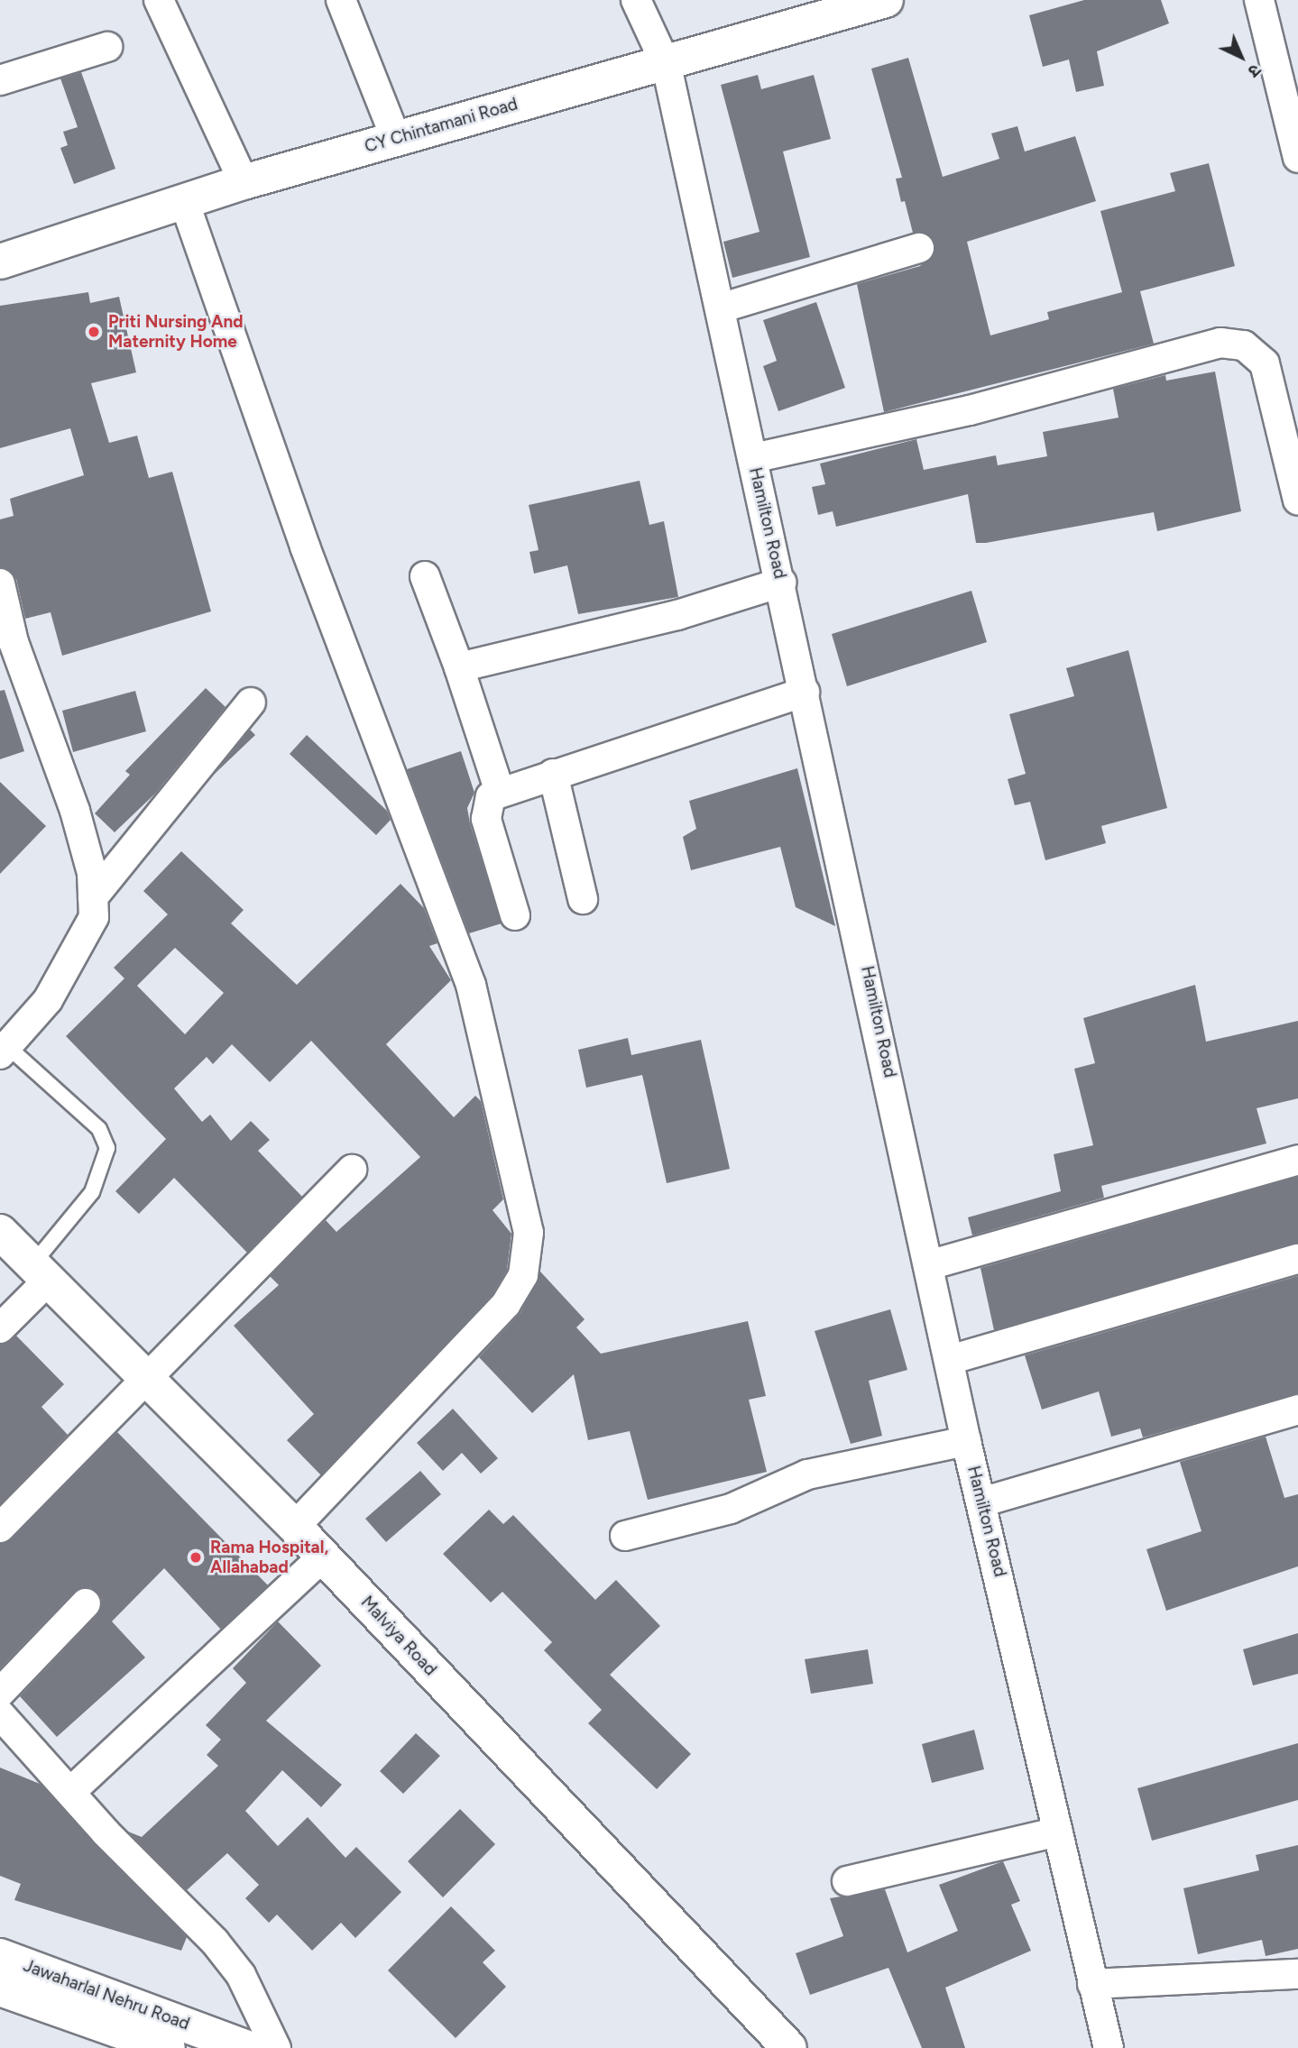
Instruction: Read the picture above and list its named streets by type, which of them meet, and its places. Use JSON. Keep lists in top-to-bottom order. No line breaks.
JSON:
{"streets":{"main road":["CY Chintamani Road","Malviya Road","Jawaharlal Nehru Road"],"street":["Hamilton Road"]},"crossings":[["CY Chintamani Road","Hamilton Road"]],"places":["Priti Nursing And Maternity Home","Rama Hospital, Allahabad"],"north":"bottom right"}
